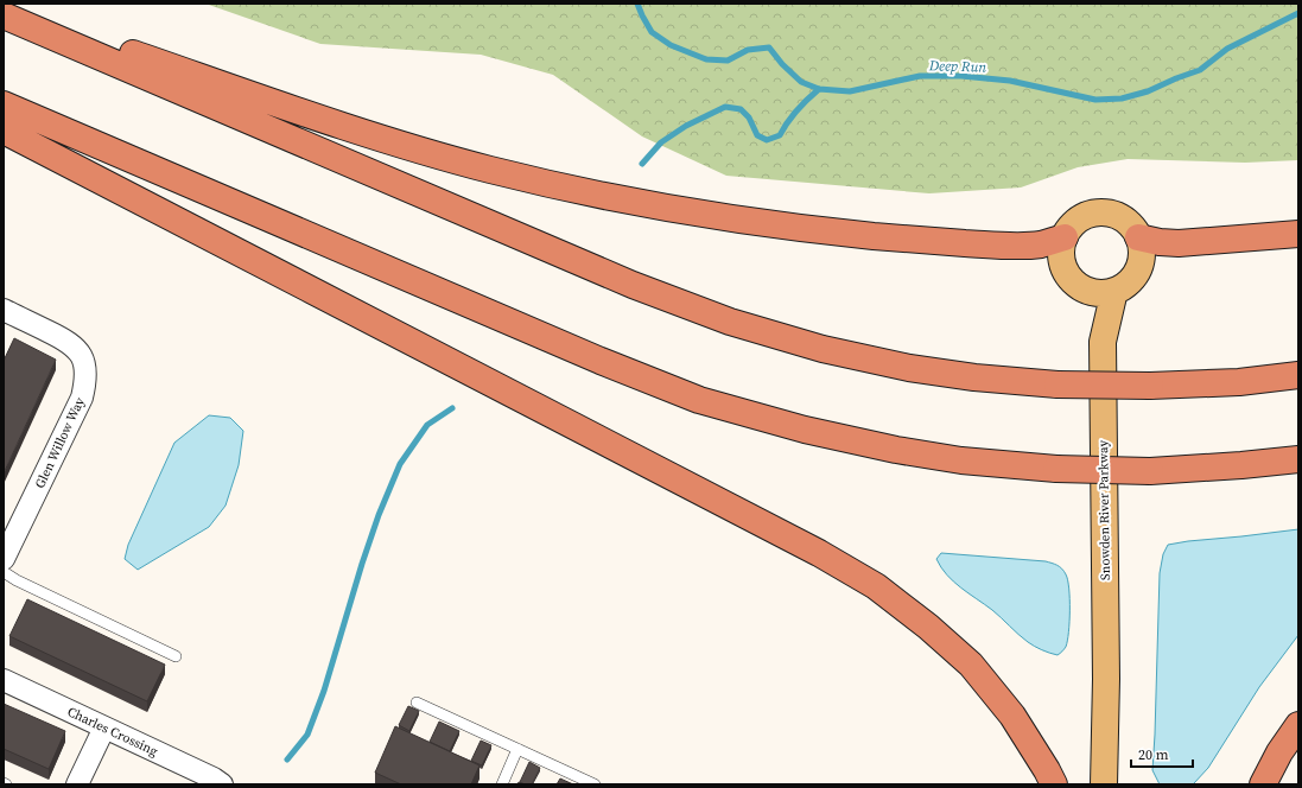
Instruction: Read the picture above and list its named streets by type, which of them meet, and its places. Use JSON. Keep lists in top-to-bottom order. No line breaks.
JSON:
{"streets":{"main road":["Snowden River Parkway"],"street":["Glen Willow Way","Charles Crossing"]},"water":["Deep Run"],"scale_bar":"20 m"}
